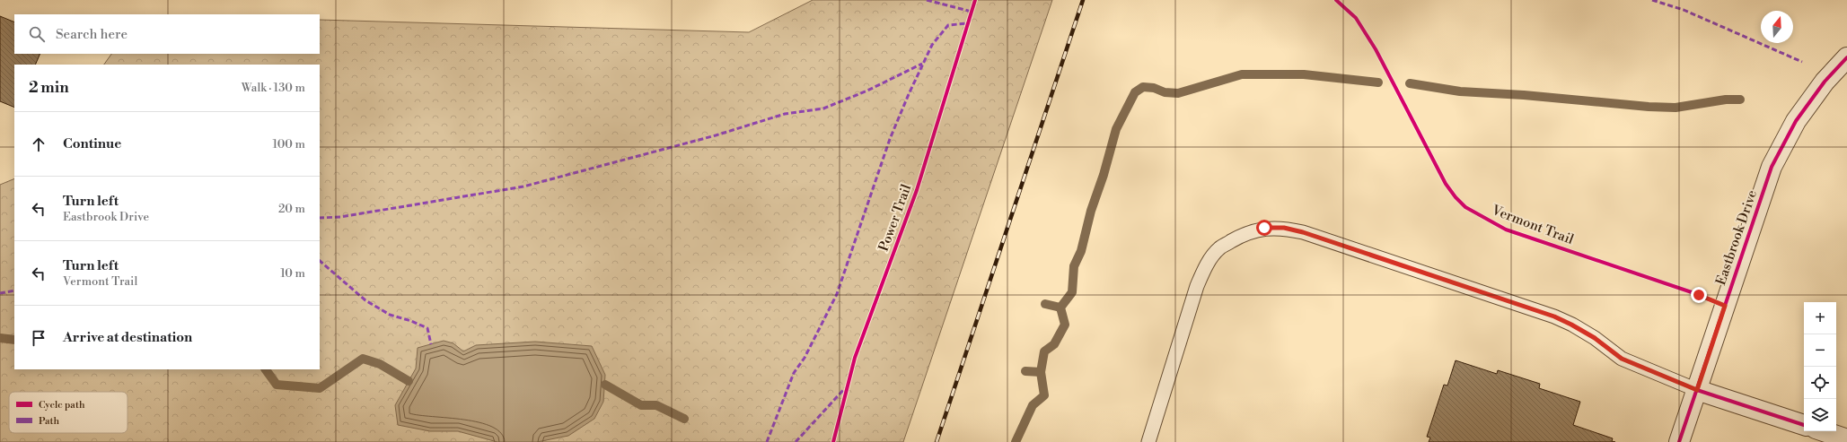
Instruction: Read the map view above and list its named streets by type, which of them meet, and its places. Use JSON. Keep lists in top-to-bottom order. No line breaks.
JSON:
{"streets":{"street":["Eastbrook Drive"],"cycle path":["Power Trail","Vermont Trail"]},"legend":["Cycle path","Path"],"north":"top","page":{"search":"Search here","heading":["2 min","Walk · 130 m"],"list":[["Continue","100 m"],["Turn left","Eastbrook Drive","20 m"],["Turn left","Vermont Trail","10 m"],"Arrive at destination"],"map_buttons":["+","−"]}}
